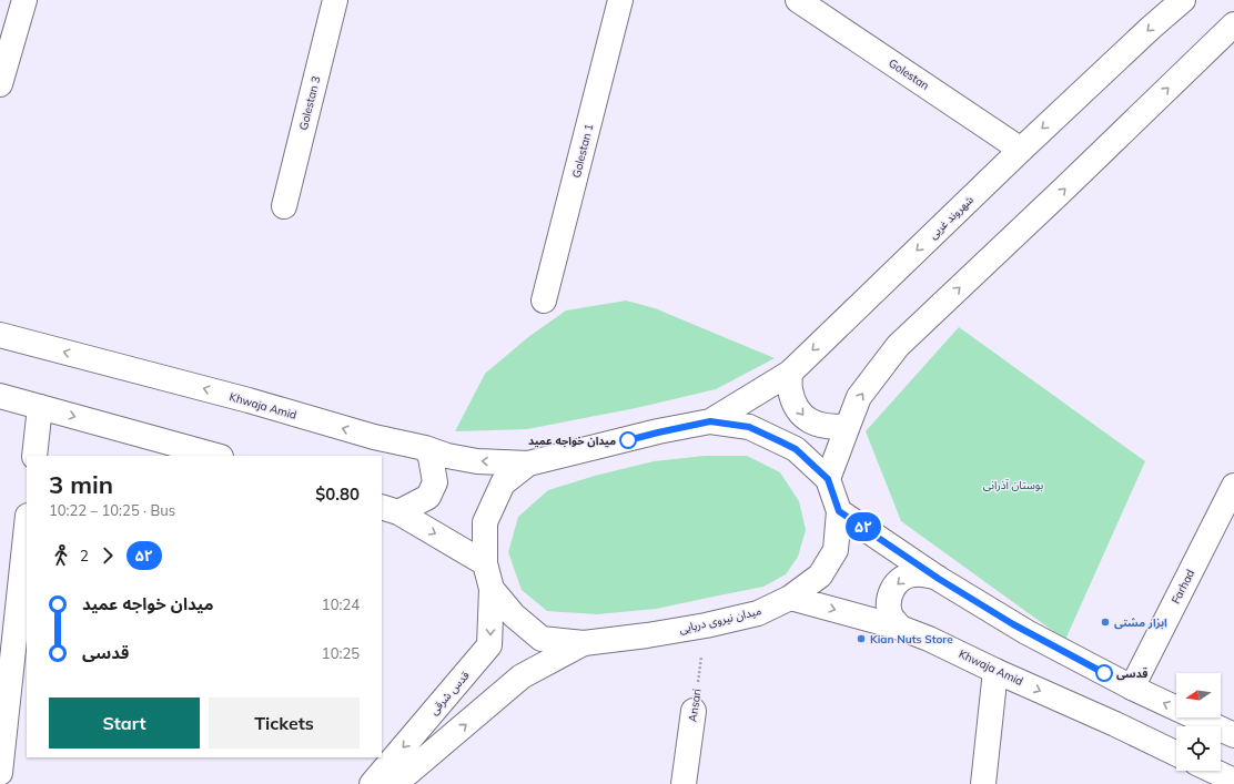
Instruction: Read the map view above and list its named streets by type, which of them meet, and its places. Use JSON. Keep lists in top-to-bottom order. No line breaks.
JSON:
{"streets":{"main road":["Golestan","Golestan 3","Golestan 1","شهروند غربی","Khwaja Amid","Farhad","میدان نیروی دریایی","قدس شرقی","Ansari"]},"crossings":[["Golestan","شهروند غربی"],["شهروند غربی","میدان نیروی دریایی"],["Khwaja Amid","میدان نیروی دریایی"],["میدان نیروی دریایی","قدس شرقی"],["میدان نیروی دریایی","Ansari"]],"parks":["بوستان آذرانی"],"places":["میدان خواجه عمید","ابزار مشتی","Kian Nuts Store","قدسی"],"lines":["bus line ۵۲"],"north":"left","page":{"on_map":"۵۲","heading":["3 min","10:22 – 10:25 · Bus","$0.80"],"legs":["2","۵۲"],"list":[{"name":"میدان خواجه عمید","value":"10:24"},{"name":"قدسی","value":"10:25"}],"buttons":["Start","Tickets"]}}
